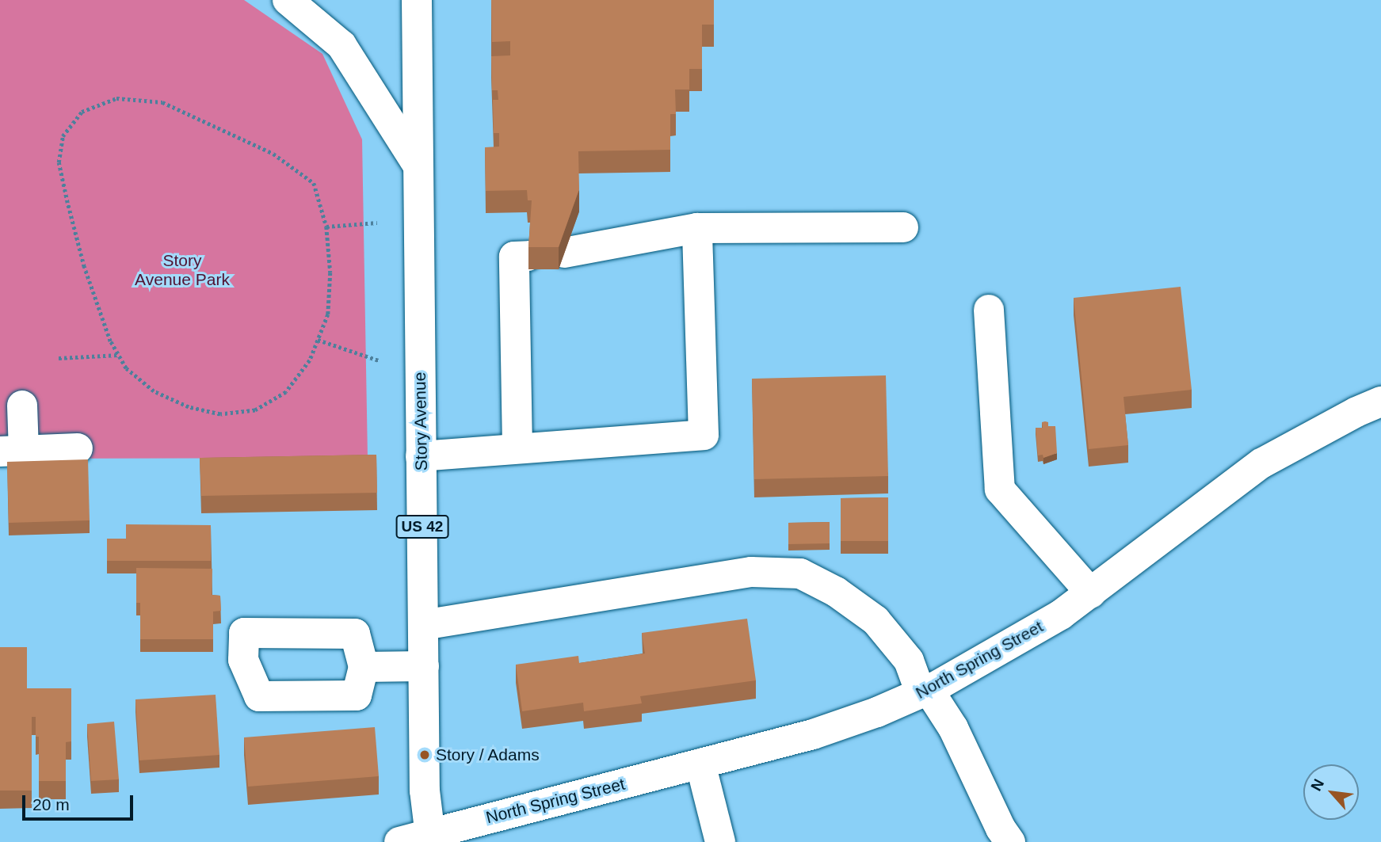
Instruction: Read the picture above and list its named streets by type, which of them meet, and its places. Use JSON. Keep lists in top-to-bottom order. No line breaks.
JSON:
{"streets":{"main road":["Story Avenue","US 42","North Spring Street"]},"crossings":[["Story Avenue","North Spring Street"]],"parks":["Story Avenue Park"],"places":["Story / Adams"],"scale_bar":"20 m","north":"top left"}
